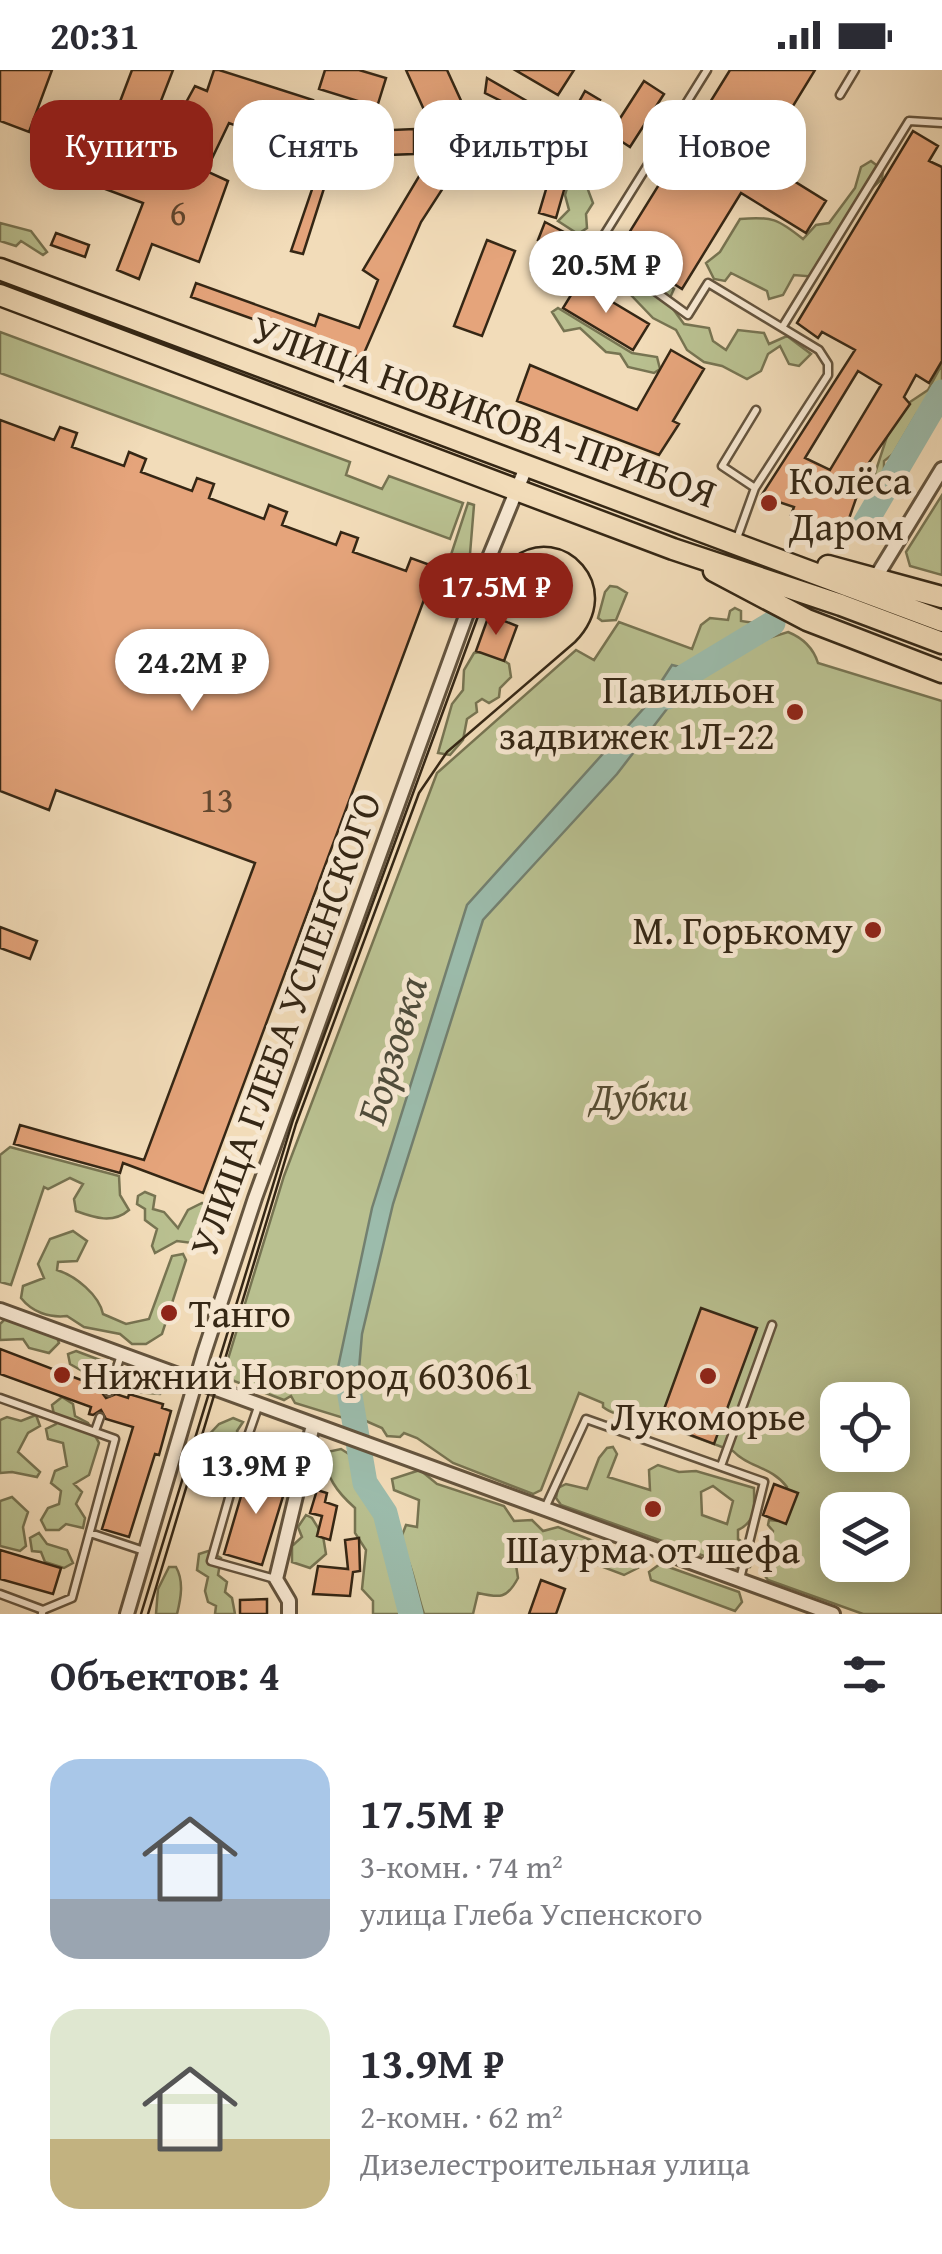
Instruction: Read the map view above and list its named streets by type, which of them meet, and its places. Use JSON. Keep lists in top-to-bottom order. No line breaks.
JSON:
{"streets":{"main road":["УЛИЦА НОВИКОВА-ПРИБОЯ"],"street":["УЛИЦА ГЛЕБА УСПЕНСКОГО"]},"crossings":[["УЛИЦА НОВИКОВА-ПРИБОЯ","УЛИЦА ГЛЕБА УСПЕНСКОГО"]],"water":["Борзовка"],"parks":["Дубки"],"places":["Колёса Даром","Павильон задвижек 1Л-22","М. Горькому","Танго","Нижний Новгород 603061","Лукоморье","Шаурма от шефа"],"house_numbers":["6","13"],"page":{"status":"20:31","chip":["Купить","Снять","Фильтры","Новое"],"price":["20.5M ₽","17.5M ₽","24.2M ₽","13.9M ₽"],"heading":"Объектов: 4","list":[{"name":"17.5M ₽","note":"3-комн. · 74 m² · улица Глеба Успенского"},{"name":"13.9M ₽","note":"2-комн. · 62 m² · Дизелестроительная улица"}]}}
